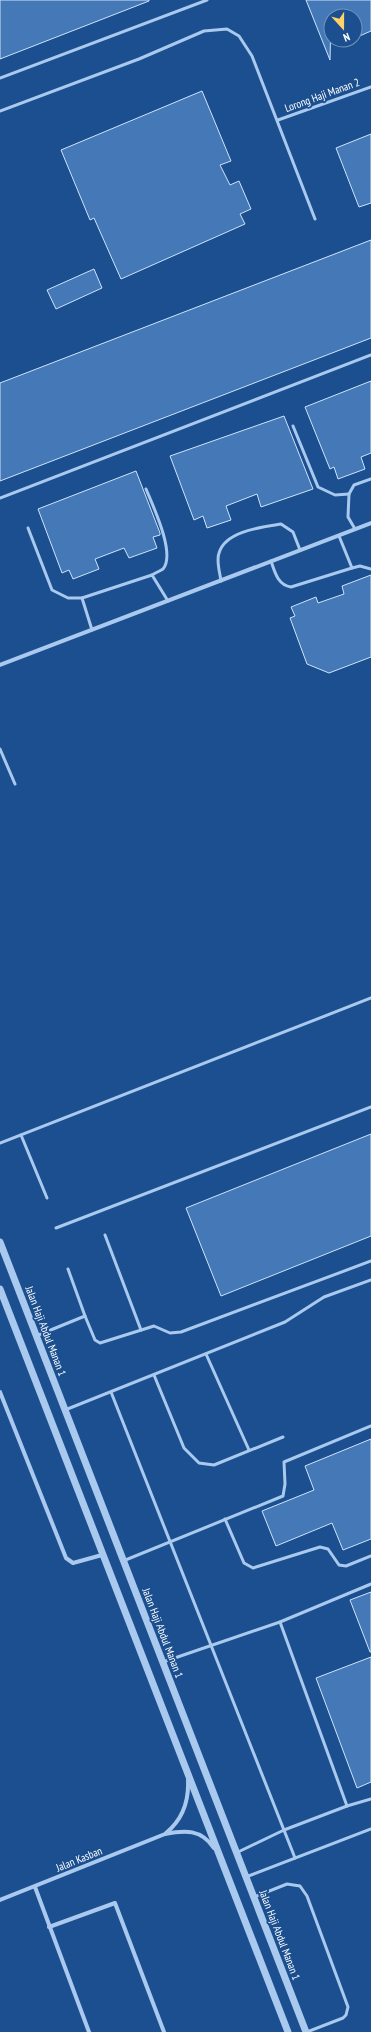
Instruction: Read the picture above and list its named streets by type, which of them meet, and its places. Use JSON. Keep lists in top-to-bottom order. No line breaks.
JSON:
{"streets":{"street":["Jalan Haji Abdul Manan 1","Jalan Kasban"],"lane":["Lorong Haji Manan 2"]},"north":"bottom"}
